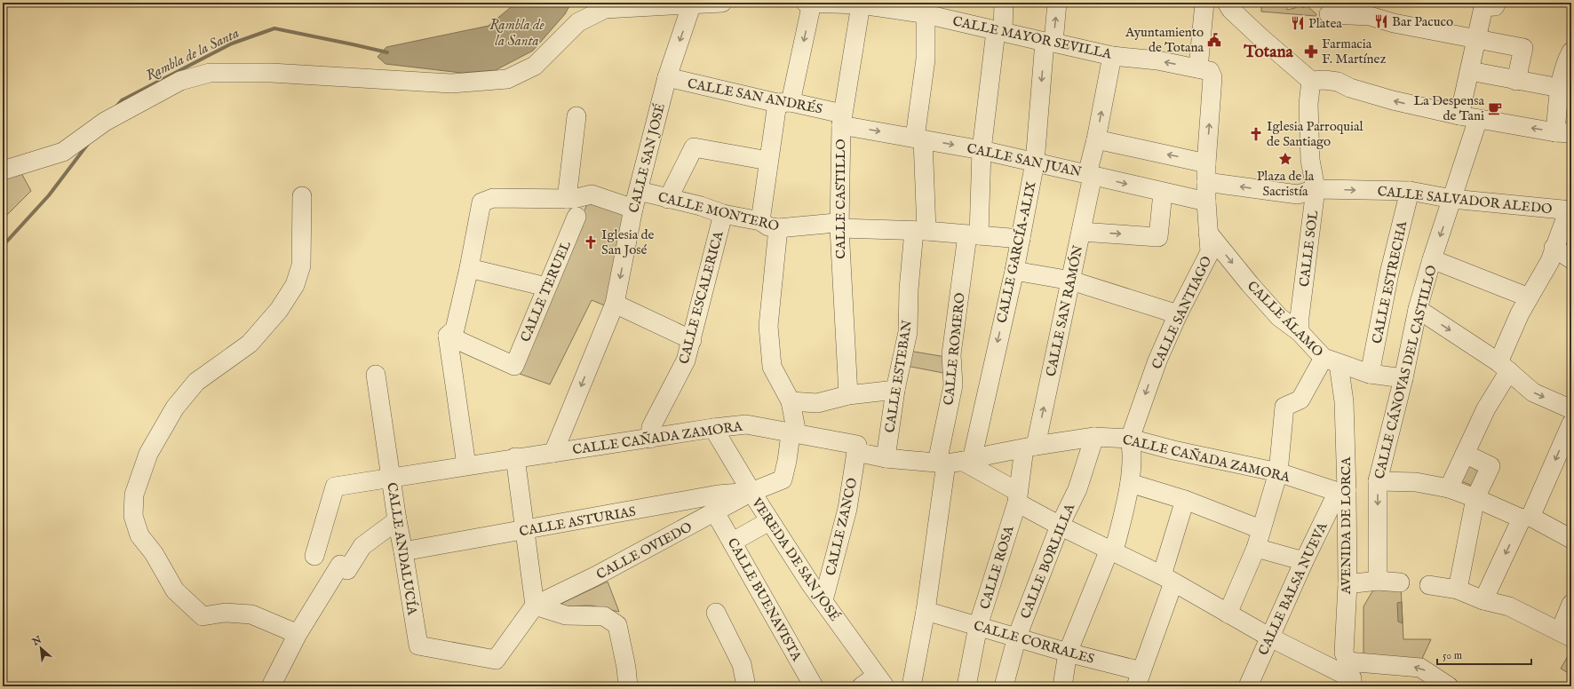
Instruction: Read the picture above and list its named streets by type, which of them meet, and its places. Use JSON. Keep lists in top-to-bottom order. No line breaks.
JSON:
{"streets":{"street":["CALLE MAYOR SEVILLA","CALLE SAN ANDRÉS","CALLE SAN JOSÉ","CALLE SAN JUAN","CALLE CASTILLO","CALLE SALVADOR ALEDO","CALLE MONTERO","CALLE SOL","CALLE GARCÍA-ALIX","CALLE ESTRECHA","CALLE TERUEL","CALLE ESCALERICA","CALLE SAN RAMÓN","CALLE SANTIAGO","CALLE ÁLAMO","CALLE ROMERO","CALLE CÁNOVAS DEL CASTILLO","CALLE ESTEBAN","CALLE CAÑADA ZAMORA","CALLE ASTURIAS","AVENIDA DE LORCA","CALLE ZANCO","CALLE ANDALUCÍA","CALLE OVIEDO","VEREDA DE SAN JOSÉ","CALLE BORLILLA","CALLE ROSA","CALLE BALSA NUEVA","CALLE BUENAVISTA","CALLE CORRALES"]},"crossings":[["CALLE MAYOR SEVILLA","CALLE CASTILLO"],["CALLE MAYOR SEVILLA","CALLE GARCÍA-ALIX"],["CALLE MAYOR SEVILLA","CALLE SAN RAMÓN"],["CALLE MAYOR SEVILLA","CALLE SANTIAGO"],["CALLE MAYOR SEVILLA","CALLE ROMERO"],["CALLE MAYOR SEVILLA","CALLE ESTEBAN"],["CALLE SAN ANDRÉS","CALLE SAN JOSÉ"],["CALLE SAN ANDRÉS","CALLE SAN JUAN"],["CALLE SAN ANDRÉS","CALLE CASTILLO"],["CALLE SAN JOSÉ","CALLE MONTERO"],["CALLE SAN JOSÉ","CALLE CAÑADA ZAMORA"],["CALLE SAN JUAN","CALLE CASTILLO"],["CALLE SAN JUAN","CALLE GARCÍA-ALIX"],["CALLE SAN JUAN","CALLE SAN RAMÓN"],["CALLE SAN JUAN","CALLE SANTIAGO"],["CALLE SAN JUAN","CALLE ROMERO"],["CALLE SAN JUAN","CALLE ESTEBAN"],["CALLE CASTILLO","CALLE MONTERO"],["CALLE SALVADOR ALEDO","CALLE SOL"],["CALLE SALVADOR ALEDO","CALLE ESTRECHA"],["CALLE SALVADOR ALEDO","CALLE CÁNOVAS DEL CASTILLO"],["CALLE MONTERO","CALLE ESCALERICA"],["CALLE SOL","CALLE ÁLAMO"],["CALLE GARCÍA-ALIX","CALLE ROMERO"],["CALLE GARCÍA-ALIX","CALLE CAÑADA ZAMORA"],["CALLE ESTRECHA","CALLE ÁLAMO"],["CALLE ESCALERICA","CALLE CAÑADA ZAMORA"],["CALLE SAN RAMÓN","CALLE CAÑADA ZAMORA"],["CALLE SAN RAMÓN","CALLE ROSA"],["CALLE SANTIAGO","CALLE ÁLAMO"],["CALLE SANTIAGO","CALLE CAÑADA ZAMORA"],["CALLE ÁLAMO","CALLE CÁNOVAS DEL CASTILLO"],["CALLE ÁLAMO","AVENIDA DE LORCA"],["CALLE ROMERO","CALLE CAÑADA ZAMORA"],["CALLE ROMERO","CALLE CORRALES"],["CALLE ESTEBAN","CALLE CAÑADA ZAMORA"],["CALLE CAÑADA ZAMORA","AVENIDA DE LORCA"],["CALLE CAÑADA ZAMORA","CALLE ZANCO"],["CALLE CAÑADA ZAMORA","CALLE ANDALUCÍA"],["CALLE CAÑADA ZAMORA","VEREDA DE SAN JOSÉ"],["CALLE CAÑADA ZAMORA","CALLE BORLILLA"],["CALLE CAÑADA ZAMORA","CALLE ROSA"],["CALLE CAÑADA ZAMORA","CALLE BALSA NUEVA"],["CALLE ASTURIAS","CALLE ANDALUCÍA"],["CALLE ASTURIAS","CALLE OVIEDO"],["CALLE ASTURIAS","VEREDA DE SAN JOSÉ"],["AVENIDA DE LORCA","CALLE BALSA NUEVA"],["CALLE ZANCO","VEREDA DE SAN JOSÉ"],["CALLE ANDALUCÍA","CALLE OVIEDO"],["CALLE OVIEDO","VEREDA DE SAN JOSÉ"],["CALLE OVIEDO","CALLE BUENAVISTA"],["CALLE BORLILLA","CALLE CORRALES"],["CALLE ROSA","CALLE CORRALES"]],"one_way":["CALLE SAN RAMÓN","CALLE ÁLAMO"],"districts":["Totana"],"water":["Rambla de la Santa"],"places":{"restaurant":["Bar Pacuco","Platea"],"public building":["Ayuntamiento de Totana"],"pharmacy":["Farmacia F. Martínez"],"cafe":["La Despensa de Tani"],"church":["Iglesia Parroquial de Santiago","Iglesia de San José"],"place":["Plaza de la Sacristía"]},"scale_bar":"50 m","north":"top left"}
